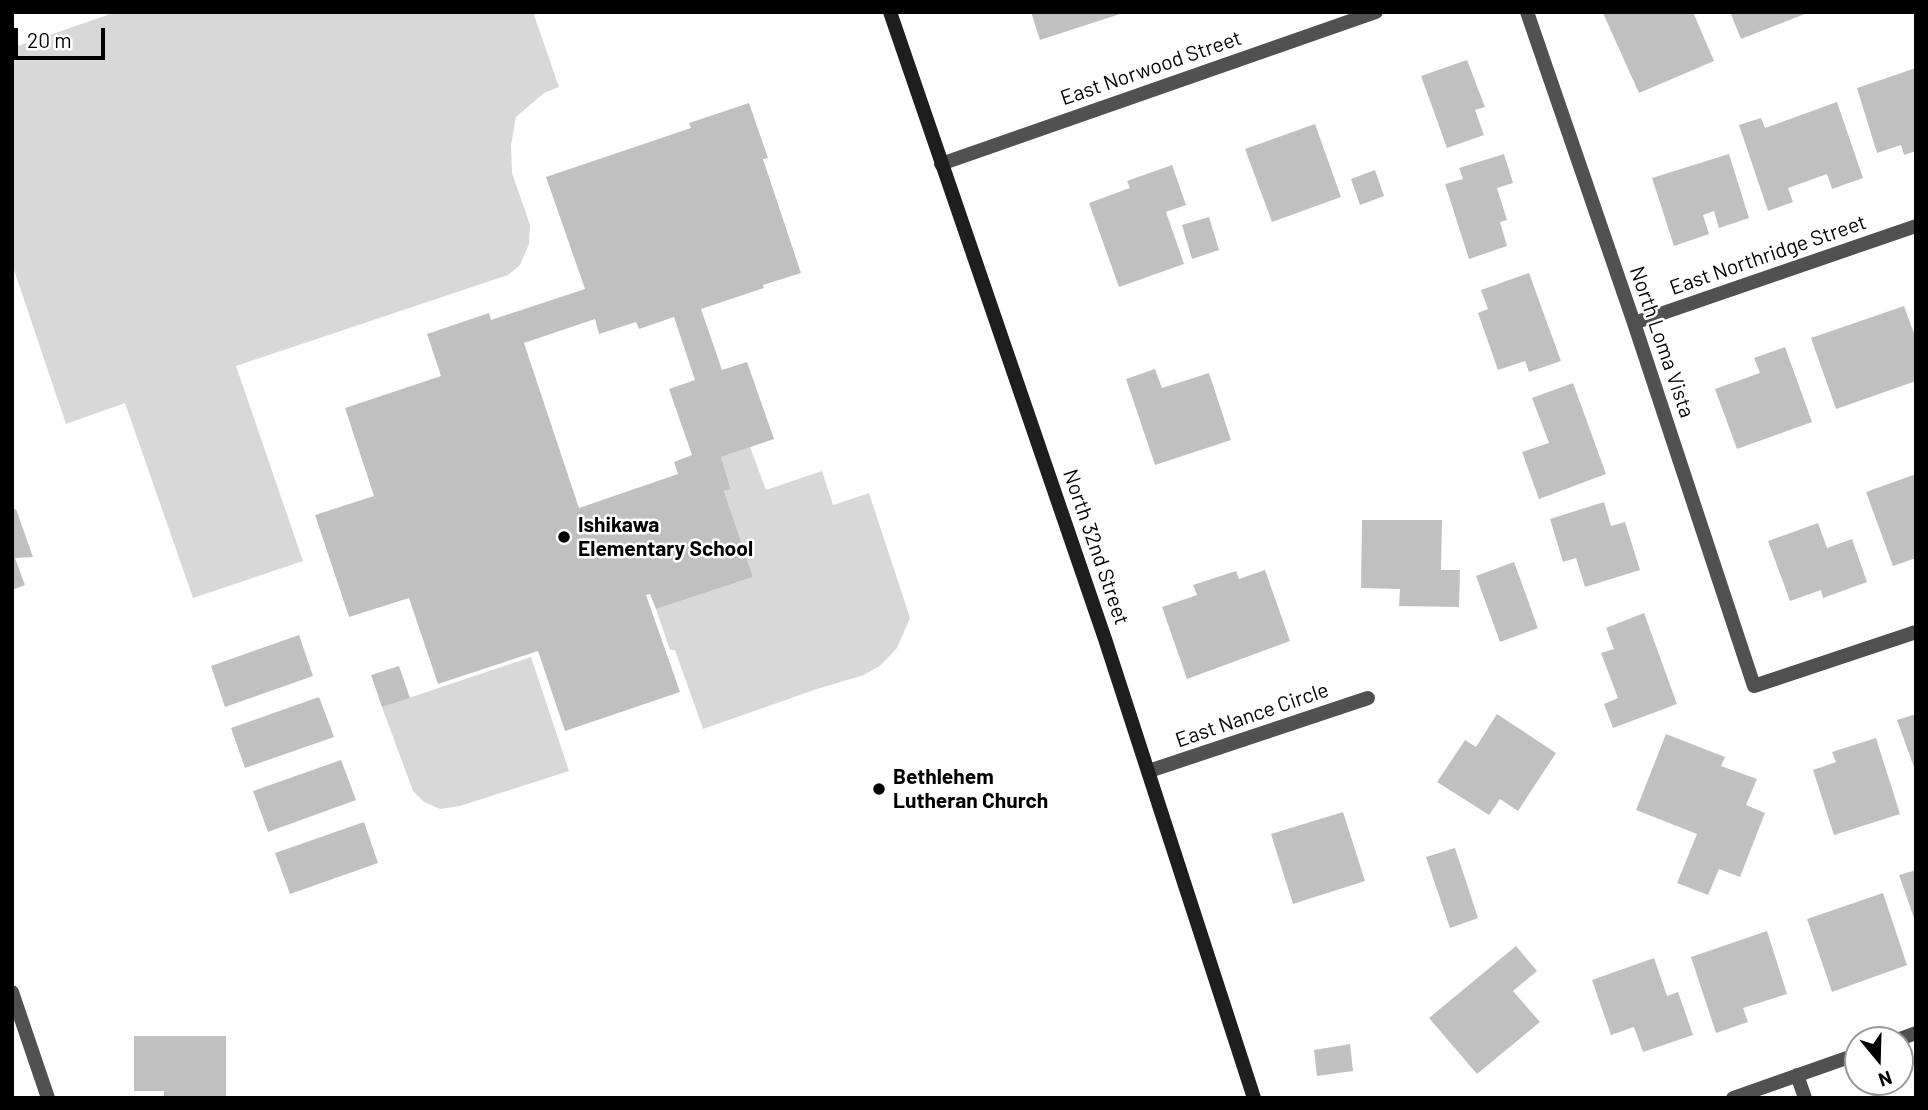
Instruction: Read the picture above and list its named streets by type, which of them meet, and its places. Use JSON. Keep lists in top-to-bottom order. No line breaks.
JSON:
{"streets":{"street":["East Norwood Street","East Northridge Street","North Loma Vista","North 32nd Street","East Nance Circle"]},"crossings":[["East Norwood Street","North 32nd Street"],["East Northridge Street","North Loma Vista"],["North 32nd Street","East Nance Circle"]],"places":["Ishikawa Elementary School","Bethlehem Lutheran Church"],"scale_bar":"20 m","north":"bottom"}
